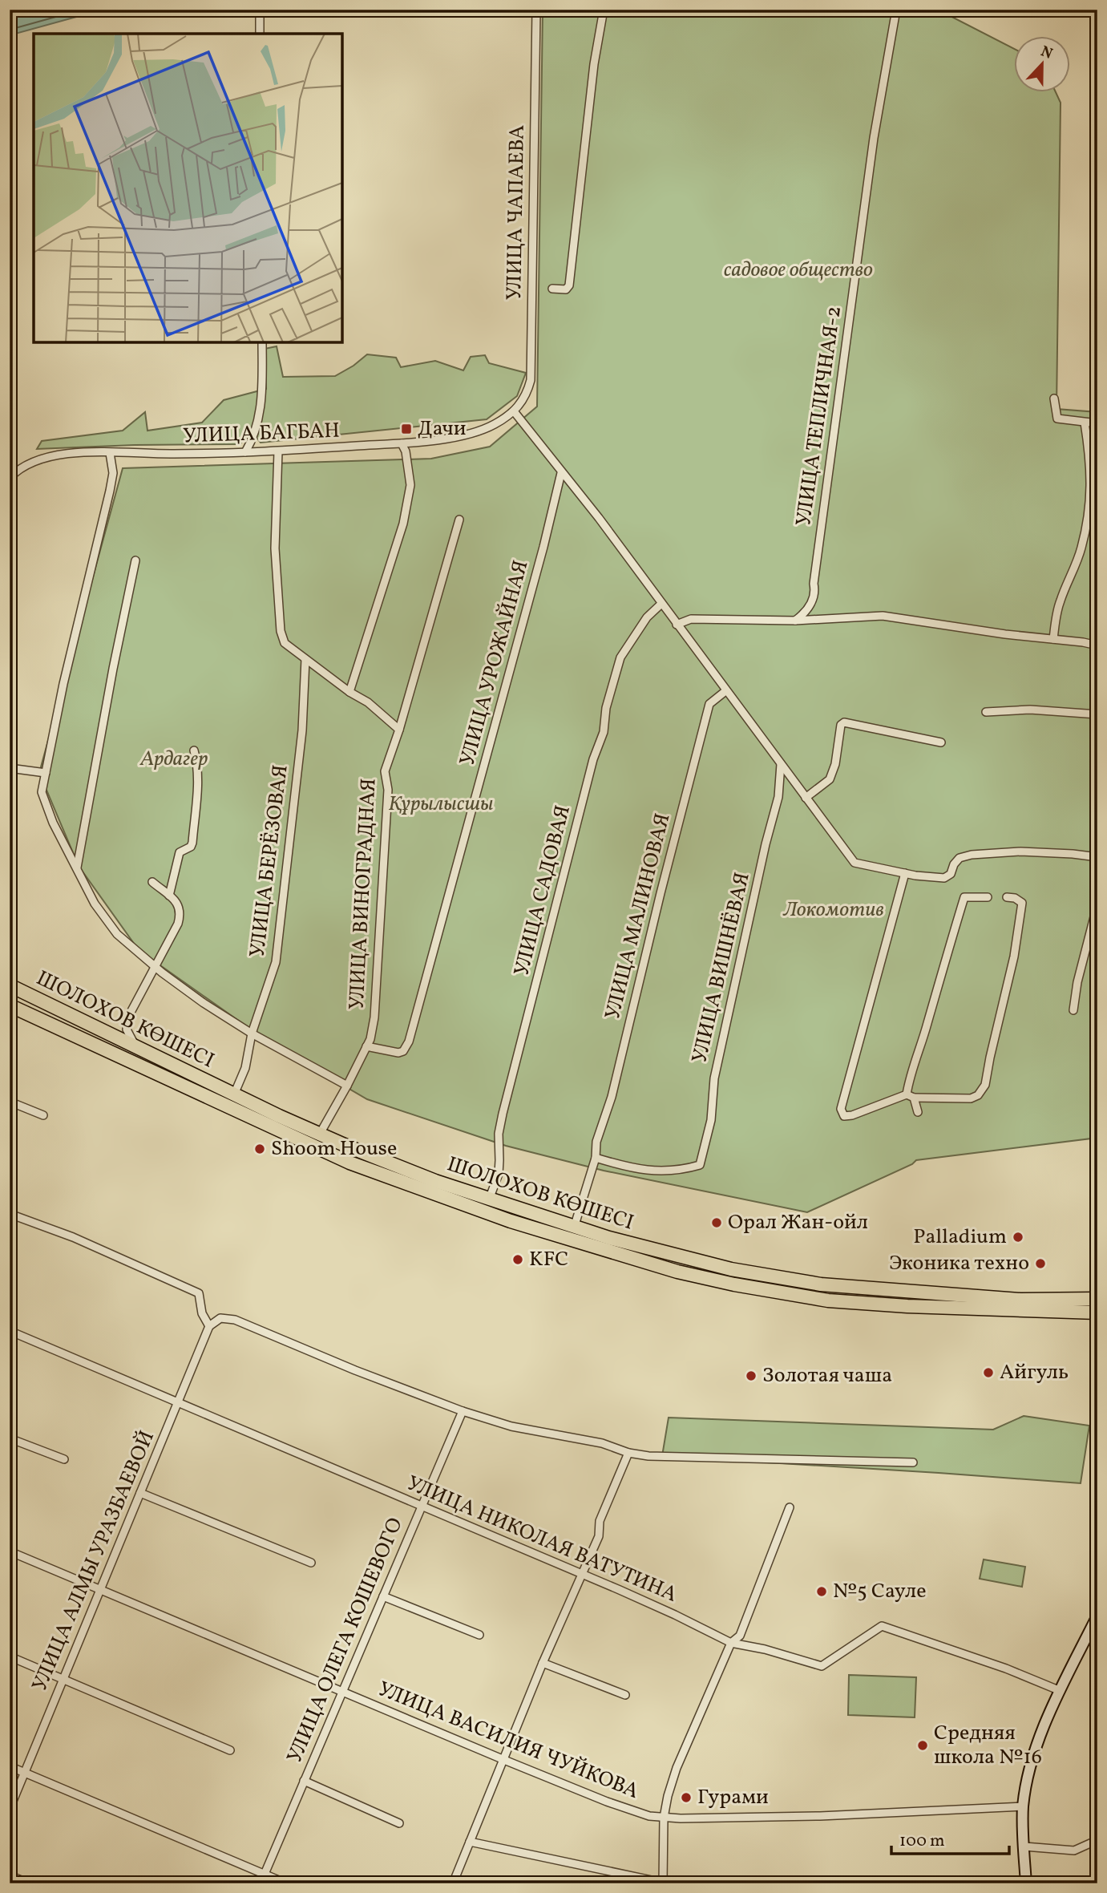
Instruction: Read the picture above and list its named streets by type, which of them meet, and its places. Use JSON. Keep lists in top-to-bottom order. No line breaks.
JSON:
{"streets":{"highway":["ШОЛОХОВ КӨШЕСІ"],"street":["УЛИЦА ЧАПАЕВА","УЛИЦА ТЕПЛИЧНАЯ-2","УЛИЦА БАГБАН","УЛИЦА УРОЖАЙНАЯ","УЛИЦА БЕРЁЗОВАЯ","УЛИЦА САДОВАЯ","УЛИЦА ВИНОГРАДНАЯ","УЛИЦА МАЛИНОВАЯ","УЛИЦА ВИШНЁВАЯ","УЛИЦА НИКОЛАЯ ВАТУТИНА","УЛИЦА АЛМЫ УРАЗБАЕВОЙ","УЛИЦА ОЛЕГА КОШЕВОГО","УЛИЦА ВАСИЛИЯ ЧУЙКОВА"]},"crossings":[["УЛИЦА ЧАПАЕВА","УЛИЦА БАГБАН"],["УЛИЦА УРОЖАЙНАЯ","УЛИЦА ВИНОГРАДНАЯ"],["УЛИЦА БЕРЁЗОВАЯ","ШОЛОХОВ КӨШЕСІ"],["УЛИЦА САДОВАЯ","ШОЛОХОВ КӨШЕСІ"],["УЛИЦА ВИНОГРАДНАЯ","ШОЛОХОВ КӨШЕСІ"],["УЛИЦА МАЛИНОВАЯ","УЛИЦА ВИШНЁВАЯ"],["УЛИЦА МАЛИНОВАЯ","ШОЛОХОВ КӨШЕСІ"],["УЛИЦА НИКОЛАЯ ВАТУТИНА","УЛИЦА АЛМЫ УРАЗБАЕВОЙ"],["УЛИЦА НИКОЛАЯ ВАТУТИНА","УЛИЦА ОЛЕГА КОШЕВОГО"],["УЛИЦА АЛМЫ УРАЗБАЕВОЙ","УЛИЦА ВАСИЛИЯ ЧУЙКОВА"],["УЛИЦА ОЛЕГА КОШЕВОГО","УЛИЦА ВАСИЛИЯ ЧУЙКОВА"]],"parks":["садовое общество","Ардагер","Құрылысшы","Локомотив"],"places":{"transit":["Дачи"],"other":["Shoom House","Орал Жан-ойл","Palladium","KFC","Эконика техно","Айгуль","Золотая чаша","№5 Сауле","Средняя школа №16","Гурами"]},"scale_bar":"100 m","north":"top"}
